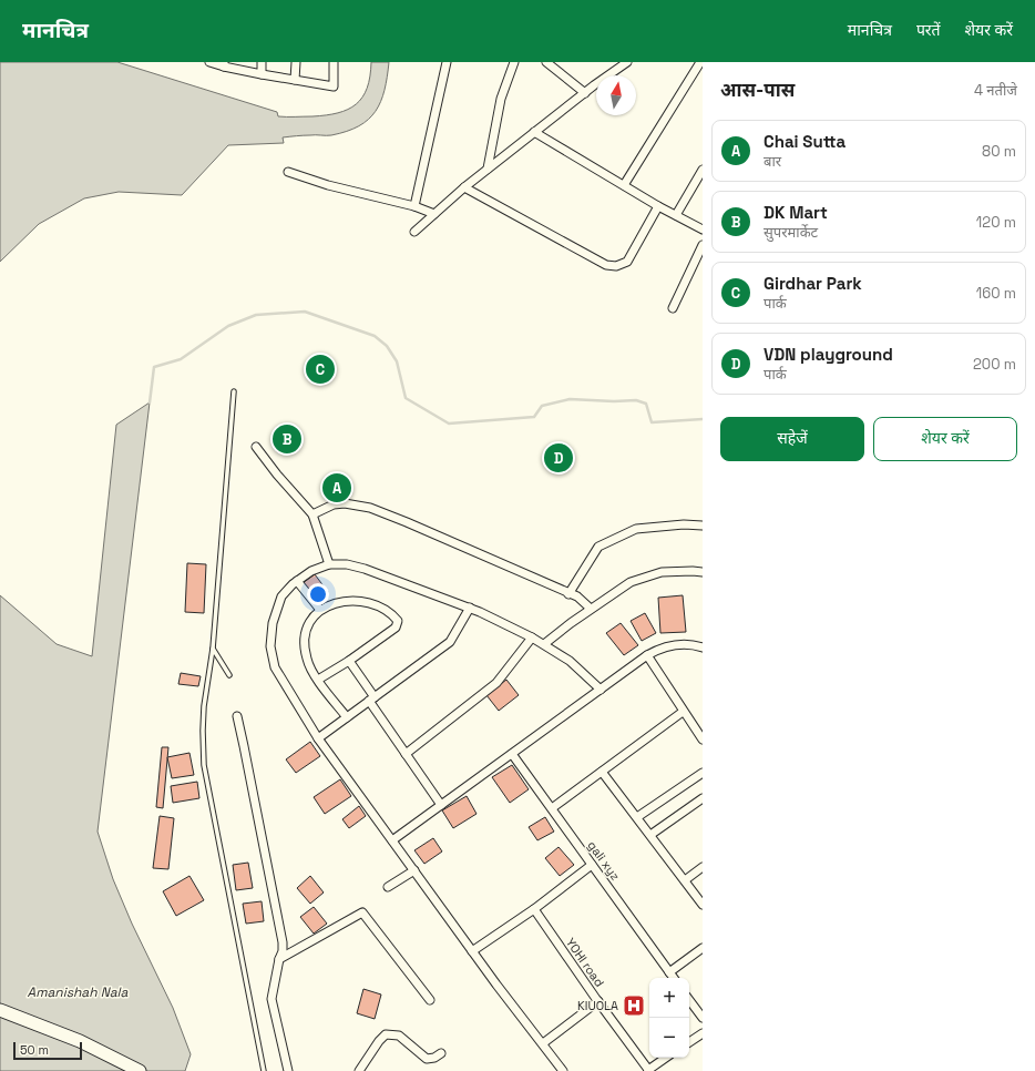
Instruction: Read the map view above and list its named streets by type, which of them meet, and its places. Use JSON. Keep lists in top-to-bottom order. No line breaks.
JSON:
{"streets":{"street":["gali xyz","YOHI road"]},"water":["Amanishah Nala"],"places":{"hospital":["KIUOLA"]},"scale_bar":"50 m","north":"top","page":{"header":"मानचित्र","nav":["मानचित्र","परतें","शेयर करें"],"heading":["आस-पास","4 नतीजे"],"list":[{"mark":"A","name":"Chai Sutta","note":"बार","value":"80 m"},{"mark":"B","name":"DK Mart","note":"सुपरमार्केट","value":"120 m"},{"mark":"C","name":"Girdhar Park","note":"पार्क","value":"160 m"},{"mark":"D","name":"VDN playground","note":"पार्क","value":"200 m"}],"pins":["C","B","D","A"],"buttons":["सहेजें","शेयर करें"],"map_buttons":["+","−"],"scale":"50 m"}}
